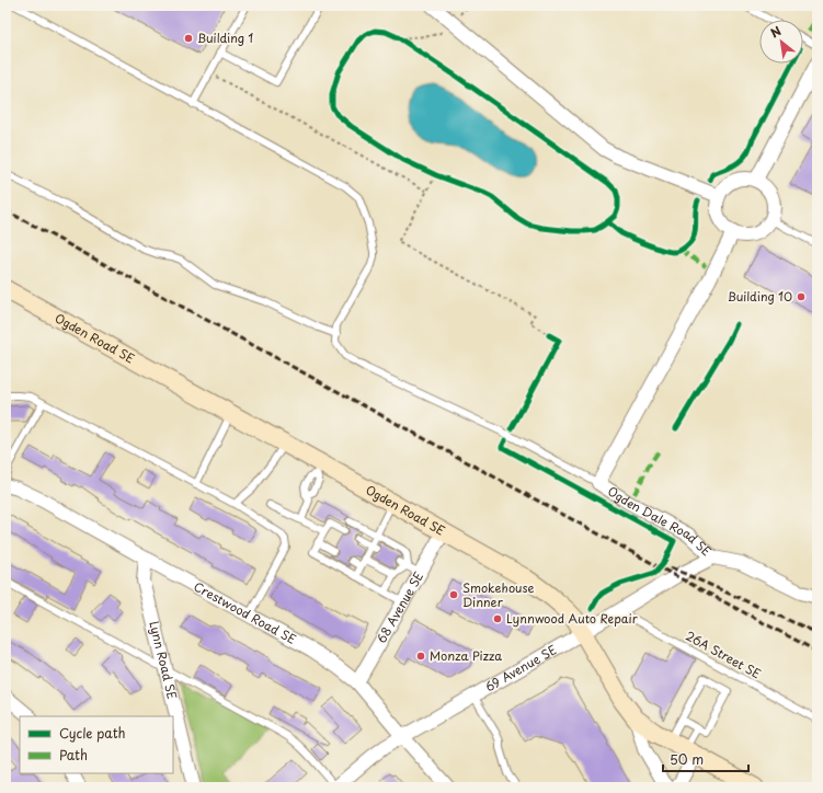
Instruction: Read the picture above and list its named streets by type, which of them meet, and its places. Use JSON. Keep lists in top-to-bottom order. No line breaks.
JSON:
{"streets":{"street":["Ogden Road SE","Ogden Dale Road SE","68 Avenue SE","Crestwood Road SE","Lynn Road SE","69 Avenue SE"],"lane":["26A Street SE"]},"crossings":[["Ogden Road SE","68 Avenue SE"],["Ogden Road SE","69 Avenue SE"],["Ogden Dale Road SE","69 Avenue SE"],["68 Avenue SE","Crestwood Road SE"],["Crestwood Road SE","Lynn Road SE"],["Crestwood Road SE","69 Avenue SE"],["26A Street SE","69 Avenue SE"]],"places":["Building 1","Building 10","Smokehouse Dinner","Lynnwood Auto Repair","Monza Pizza"],"legend":["Cycle path","Path"],"scale_bar":"50 m","north":"top left"}
